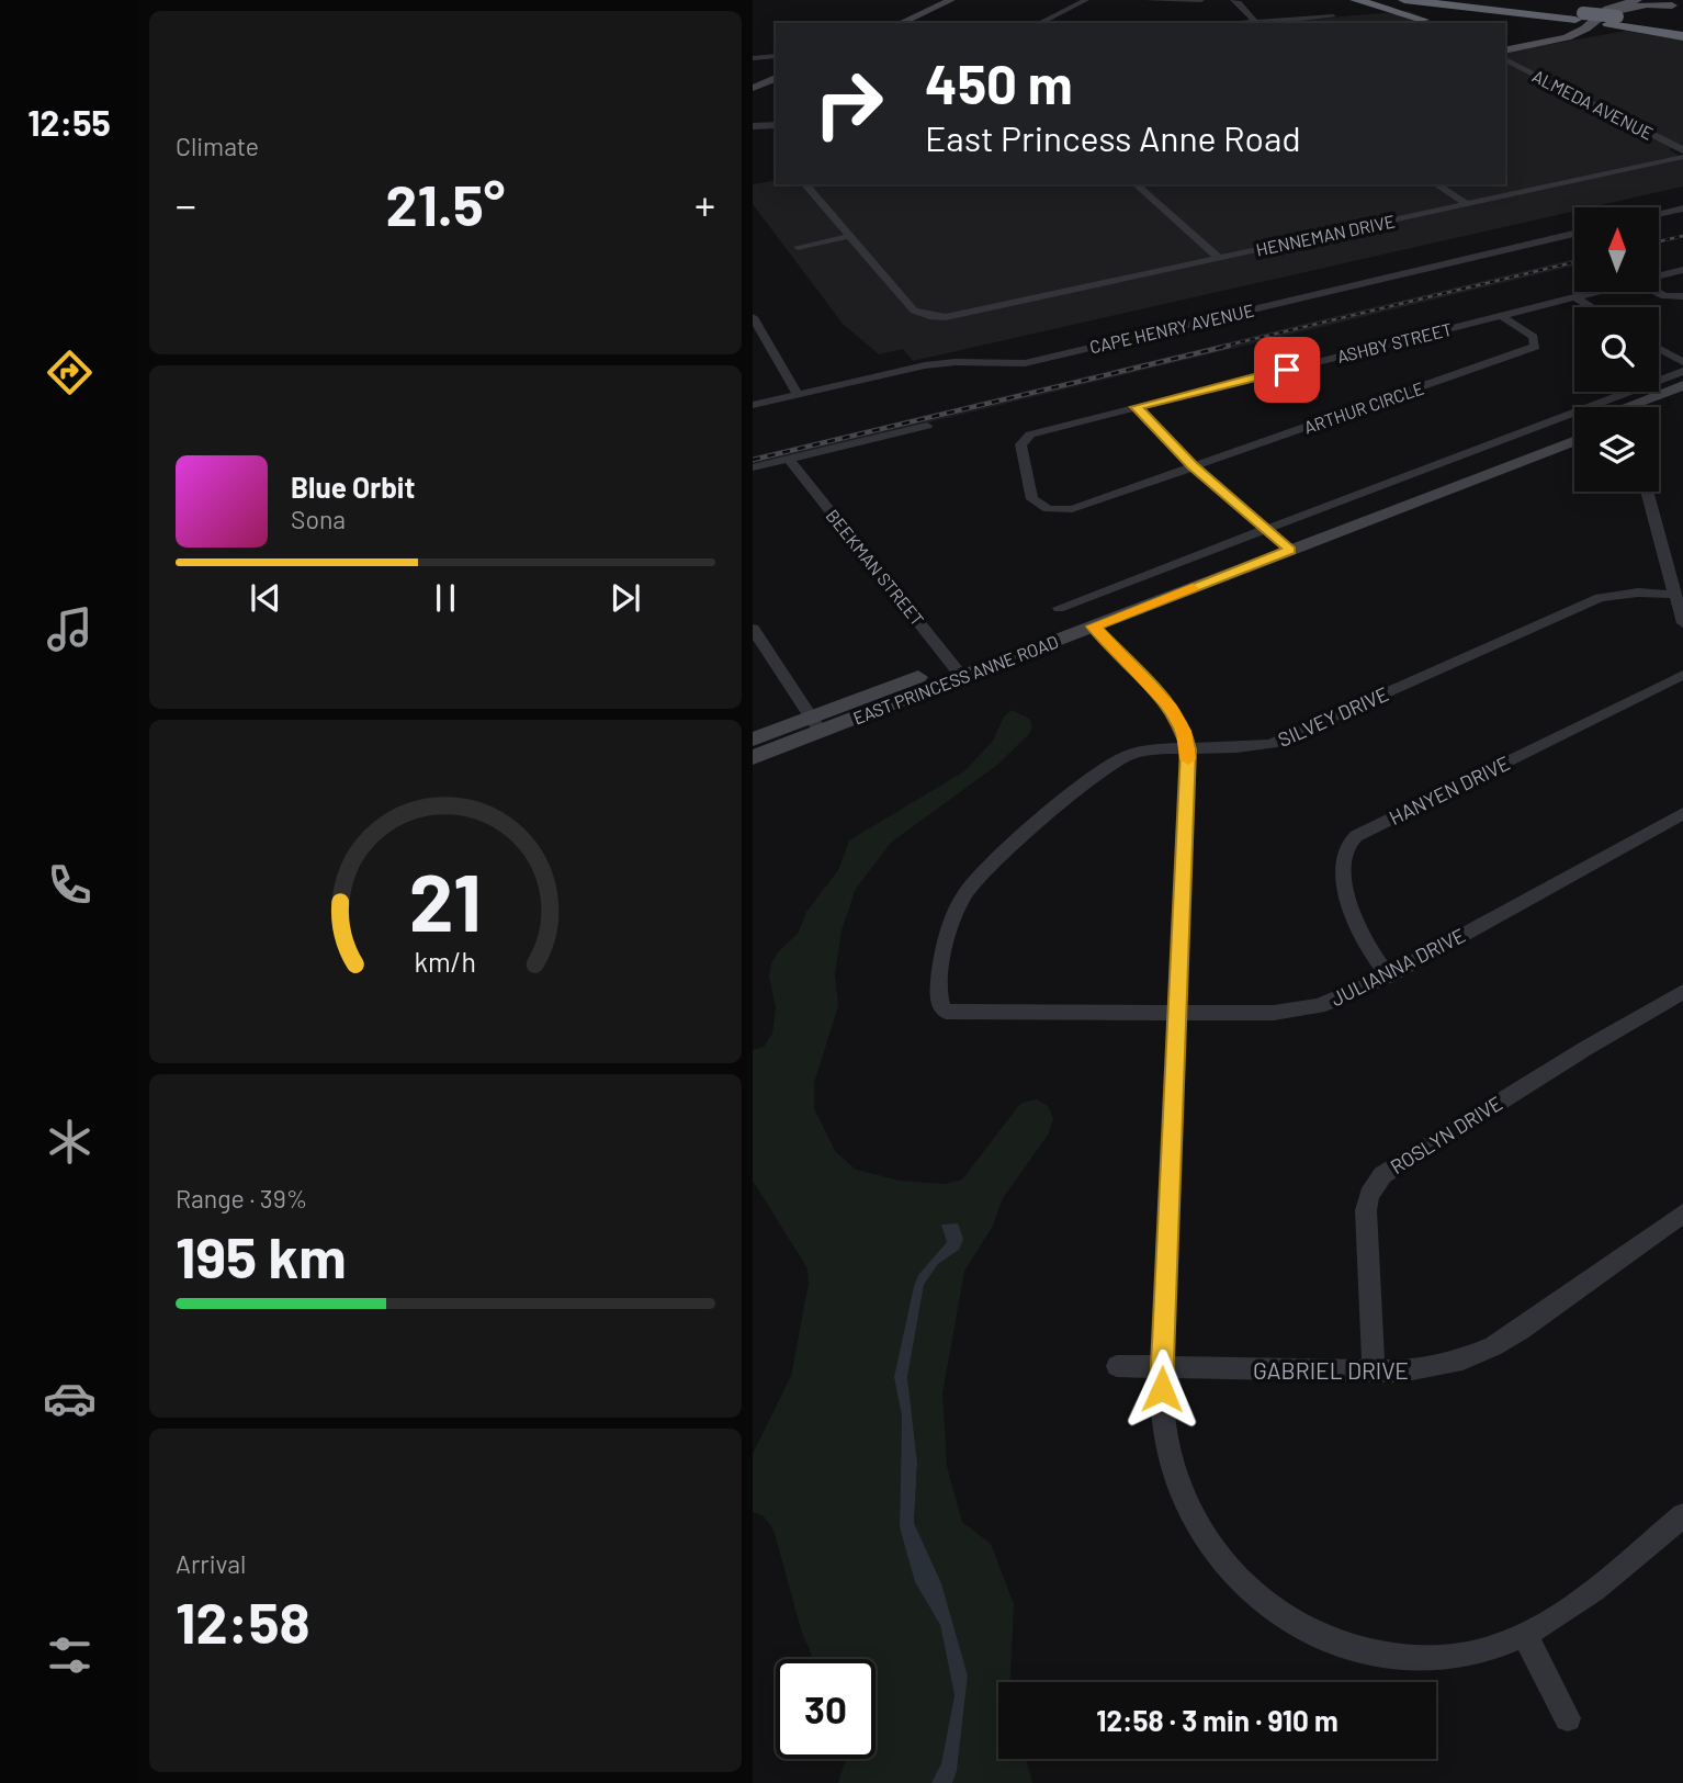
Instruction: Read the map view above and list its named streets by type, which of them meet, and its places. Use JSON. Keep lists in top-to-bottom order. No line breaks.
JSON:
{"streets":{"main road":["EAST PRINCESS ANNE ROAD"],"street":["ALMEDA AVENUE","HENNEMAN DRIVE","CAPE HENRY AVENUE","ASHBY STREET","ARTHUR CIRCLE","BEEKMAN STREET","SILVEY DRIVE","HANYEN DRIVE","JULIANNA DRIVE","ROSLYN DRIVE","GABRIEL DRIVE"]},"crossings":[["ASHBY STREET","ARTHUR CIRCLE"],["BEEKMAN STREET","EAST PRINCESS ANNE ROAD"],["SILVEY DRIVE","JULIANNA DRIVE"],["HANYEN DRIVE","JULIANNA DRIVE"],["ROSLYN DRIVE","GABRIEL DRIVE"]],"north":"top","page":{"tabs":"12:55","tile":["Climate",["Range · 39%","195 km"],["Arrival","12:58"]],"turn":["450 m","East Princess Anne Road"],"heat":["−","21.5°","+"],"song":["Blue Orbit","Sona"],"limit":"30","trip":"12:58 · 3 min · 910 m","gauge":["21","km/h"]}}
